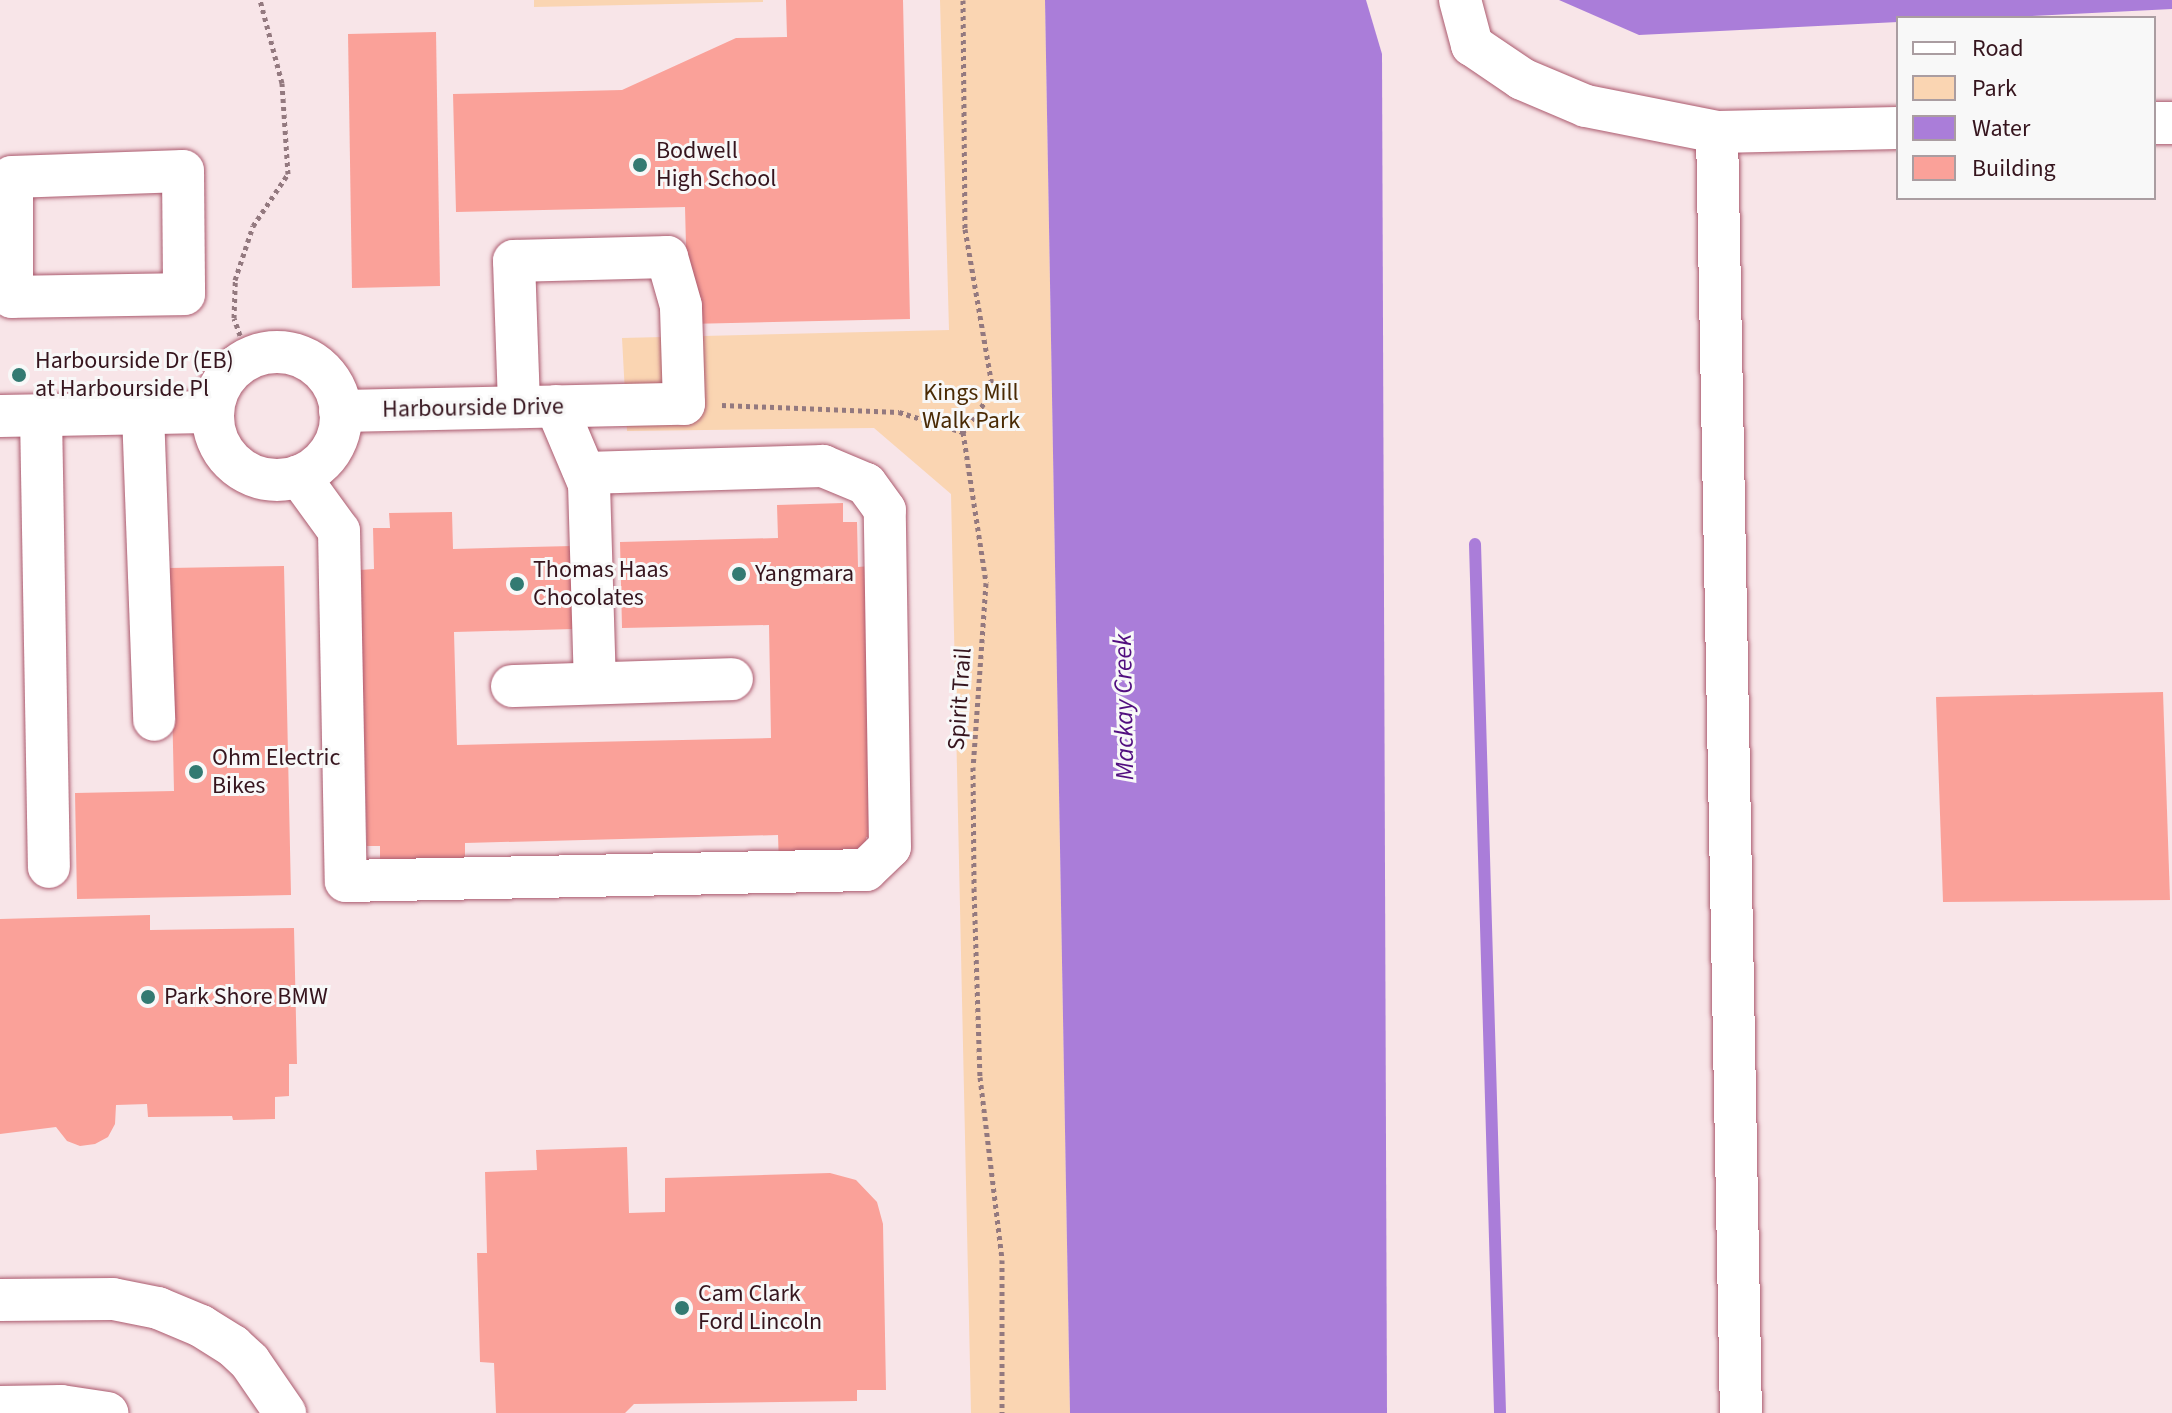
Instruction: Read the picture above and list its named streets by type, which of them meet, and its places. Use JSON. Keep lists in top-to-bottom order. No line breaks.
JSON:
{"streets":{"street":["Harbourside Drive"],"path":["Spirit Trail"]},"water":["Mackay Creek"],"parks":["Kings Mill Walk Park"],"places":["Bodwell High School","Harbourside Dr (EB) at Harbourside Pl","Yangmara","Thomas Haas Chocolates","Ohm Electric Bikes","Park Shore BMW","Cam Clark Ford Lincoln"],"legend":["Road","Park","Water","Building"]}
